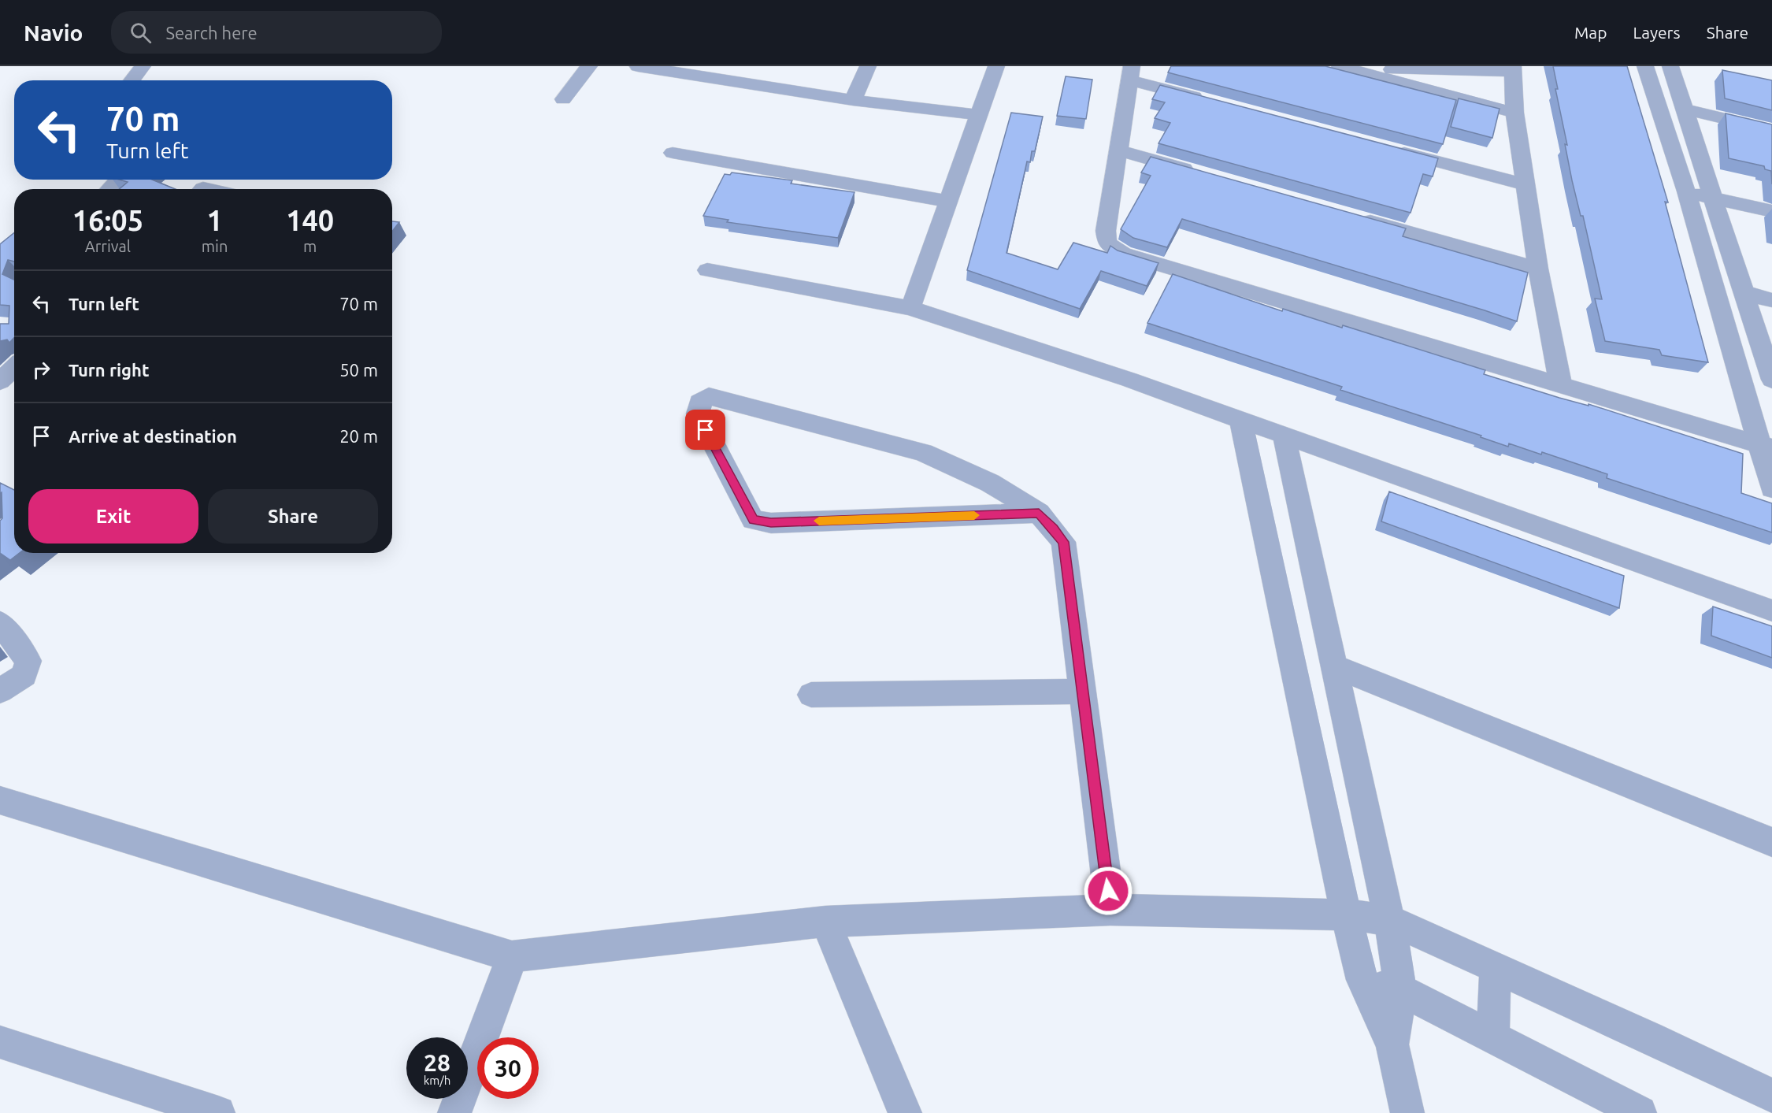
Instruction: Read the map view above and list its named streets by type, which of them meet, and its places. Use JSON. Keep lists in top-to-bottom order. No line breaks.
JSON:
{"page":{"header":"Navio","search":"Search here","nav":["Map","Layers","Share"],"turn":["70 m","Turn left"],"eta":["16:05","Arrival","1","min","140","m"],"list":[{"name":"Turn left","value":"70 m"},{"name":"Turn right","value":"50 m"},{"name":"Arrive at destination","value":"20 m"}],"buttons":["Exit","Share"],"speed":"28 km/h","limit":"30"}}
